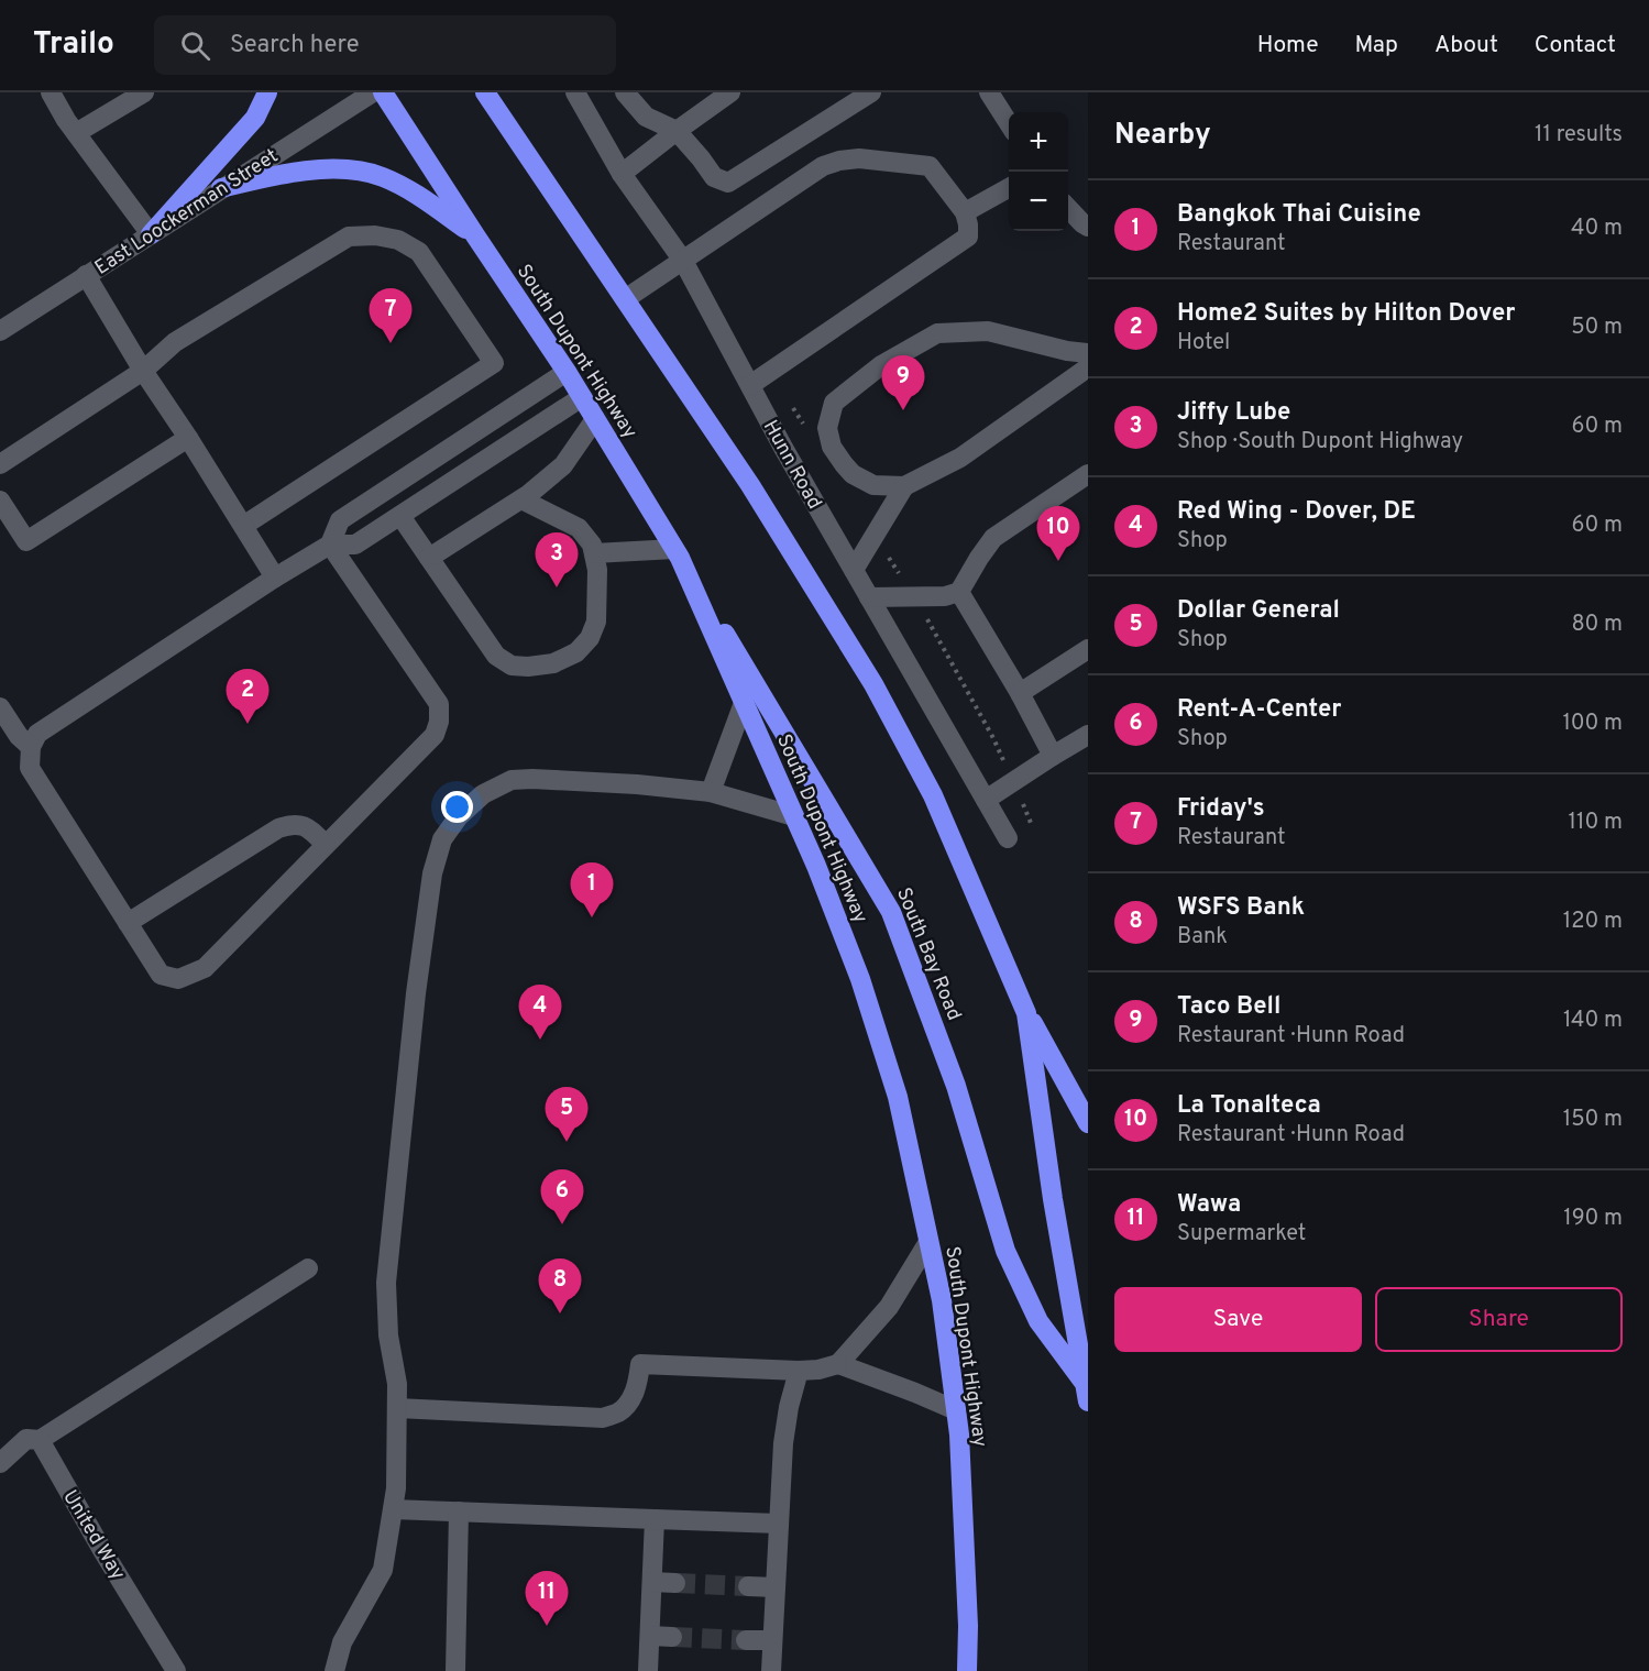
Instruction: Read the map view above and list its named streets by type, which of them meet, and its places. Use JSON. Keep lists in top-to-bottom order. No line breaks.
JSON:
{"streets":{"highway":["South Dupont Highway","South Bay Road"],"street":["East Loockerman Street","Hunn Road","United Way"]},"crossings":[["South Dupont Highway","South Bay Road"]],"page":{"header":"Trailo","search":"Search here","nav":["Home","Map","About","Contact"],"heading":["Nearby","11 results"],"map_buttons":["+","−"],"list":[{"mark":"1","name":"Bangkok Thai Cuisine","note":"Restaurant","value":"40 m"},{"mark":"2","name":"Home2 Suites by Hilton Dover","note":"Hotel","value":"50 m"},{"mark":"3","name":"Jiffy Lube","note":"Shop · South Dupont Highway","value":"60 m"},{"mark":"4","name":"Red Wing - Dover, DE","note":"Shop","value":"60 m"},{"mark":"5","name":"Dollar General","note":"Shop","value":"80 m"},{"mark":"6","name":"Rent-A-Center","note":"Shop","value":"100 m"},{"mark":"7","name":"Friday's","note":"Restaurant","value":"110 m"},{"mark":"8","name":"WSFS Bank","note":"Bank","value":"120 m"},{"mark":"9","name":"Taco Bell","note":"Restaurant · Hunn Road","value":"140 m"},{"mark":"10","name":"La Tonalteca","note":"Restaurant · Hunn Road","value":"150 m"},{"mark":"11","name":"Wawa","note":"Supermarket","value":"190 m"}],"pins":["7","9","10","3","2","1","4","5","6","8","11"],"buttons":["Save","Share"]}}
